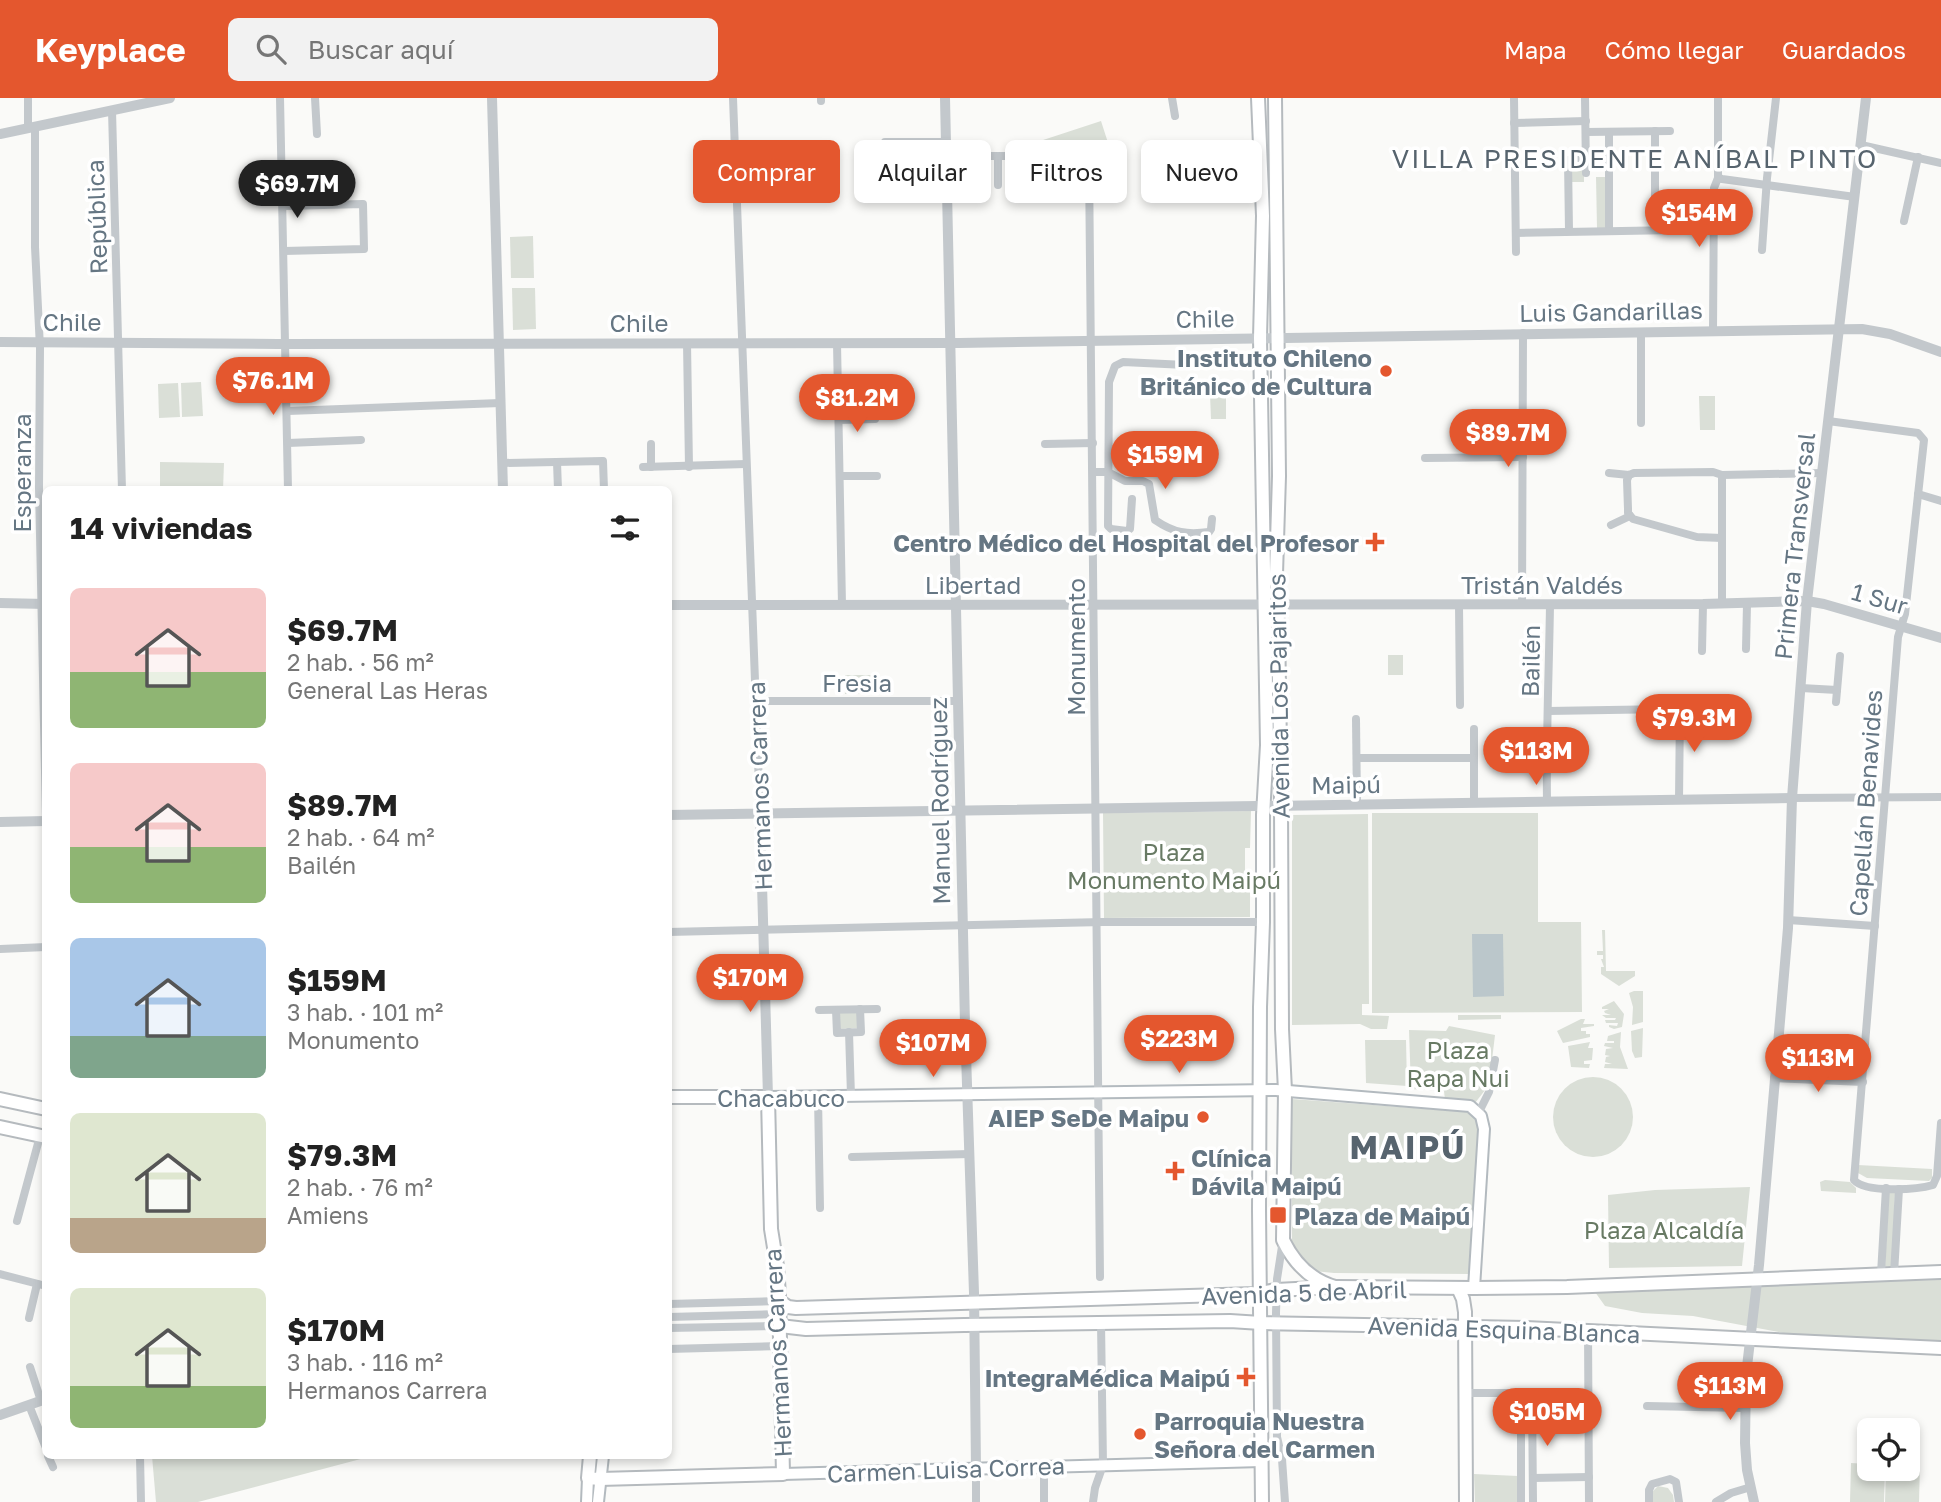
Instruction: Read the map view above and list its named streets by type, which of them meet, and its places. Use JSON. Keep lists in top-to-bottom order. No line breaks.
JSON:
{"streets":{"main road":["Avenida Los Pajaritos","Hermanos Carrera","Chacabuco","Avenida 5 de Abril","Avenida Esquina Blanca","Carmen Luisa Correa"],"street":["República","Luis Gandarillas","Chile","Esperanza","Primera Transversal","Libertad","Tristán Valdés","1 Sur","Monumento","Bailén","Fresia","Maipú","Manuel Rodríguez","Capellán Benavides"]},"crossings":[["República","Chile"],["Luis Gandarillas","Chile"],["Luis Gandarillas","Primera Transversal"],["Luis Gandarillas","Bailén"],["Luis Gandarillas","Avenida Los Pajaritos"],["Chile","Esperanza"],["Chile","Monumento"],["Chile","Avenida Los Pajaritos"],["Chile","Hermanos Carrera"],["Chile","Manuel Rodríguez"],["Primera Transversal","Tristán Valdés"],["Primera Transversal","1 Sur"],["Primera Transversal","Maipú"],["Primera Transversal","Capellán Benavides"],["Primera Transversal","Avenida 5 de Abril"],["Primera Transversal","Avenida Esquina Blanca"],["Libertad","Tristán Valdés"],["Libertad","Monumento"],["Libertad","Avenida Los Pajaritos"],["Libertad","Hermanos Carrera"],["Libertad","Manuel Rodríguez"],["Tristán Valdés","1 Sur"],["Tristán Valdés","Bailén"],["Tristán Valdés","Avenida Los Pajaritos"],["1 Sur","Capellán Benavides"],["Monumento","Maipú"],["Monumento","Chacabuco"],["Bailén","Maipú"],["Fresia","Hermanos Carrera"],["Fresia","Manuel Rodríguez"],["Avenida Los Pajaritos","Maipú"],["Avenida Los Pajaritos","Chacabuco"],["Avenida Los Pajaritos","Avenida 5 de Abril"],["Avenida Los Pajaritos","Avenida Esquina Blanca"],["Avenida Los Pajaritos","Carmen Luisa Correa"],["Maipú","Hermanos Carrera"],["Maipú","Manuel Rodríguez"],["Maipú","Capellán Benavides"],["Hermanos Carrera","Chacabuco"],["Hermanos Carrera","Avenida 5 de Abril"],["Hermanos Carrera","Carmen Luisa Correa"],["Manuel Rodríguez","Chacabuco"],["Manuel Rodríguez","Avenida 5 de Abril"],["Manuel Rodríguez","Carmen Luisa Correa"],["Avenida 5 de Abril","Avenida Esquina Blanca"]],"districts":["VILLA PRESIDENTE ANÍBAL PINTO","MAIPÚ"],"parks":["Plaza Monumento Maipú","Plaza Rapa Nui","Plaza Alcaldía"],"places":{"other":["Instituto Chileno Británico de Cultura","AIEP SeDe Maipu","Parroquia Nuestra Señora del Carmen"],"health":["Centro Médico del Hospital del Profesor","Clínica Dávila Maipú","IntegraMédica Maipú"],"transit":["Plaza de Maipú"]},"page":{"header":"Keyplace","search":"Buscar aquí","nav":["Mapa","Cómo llegar","Guardados"],"chip":["Comprar","Alquilar","Filtros","Nuevo"],"price":["$69.7M","$154M","$76.1M","$81.2M","$89.7M","$159M","$79.3M","$113M","$170M","$223M","$107M","$113M","$113M","$105M"],"heading":"14 viviendas","list":[{"name":"$69.7M","note":"2 hab. · 56 m² · General Las Heras"},{"name":"$89.7M","note":"2 hab. · 64 m² · Bailén"},{"name":"$159M","note":"3 hab. · 101 m² · Monumento"},{"name":"$79.3M","note":"2 hab. · 76 m² · Amiens"},{"name":"$170M","note":"3 hab. · 116 m² · Hermanos Carrera"}]}}
